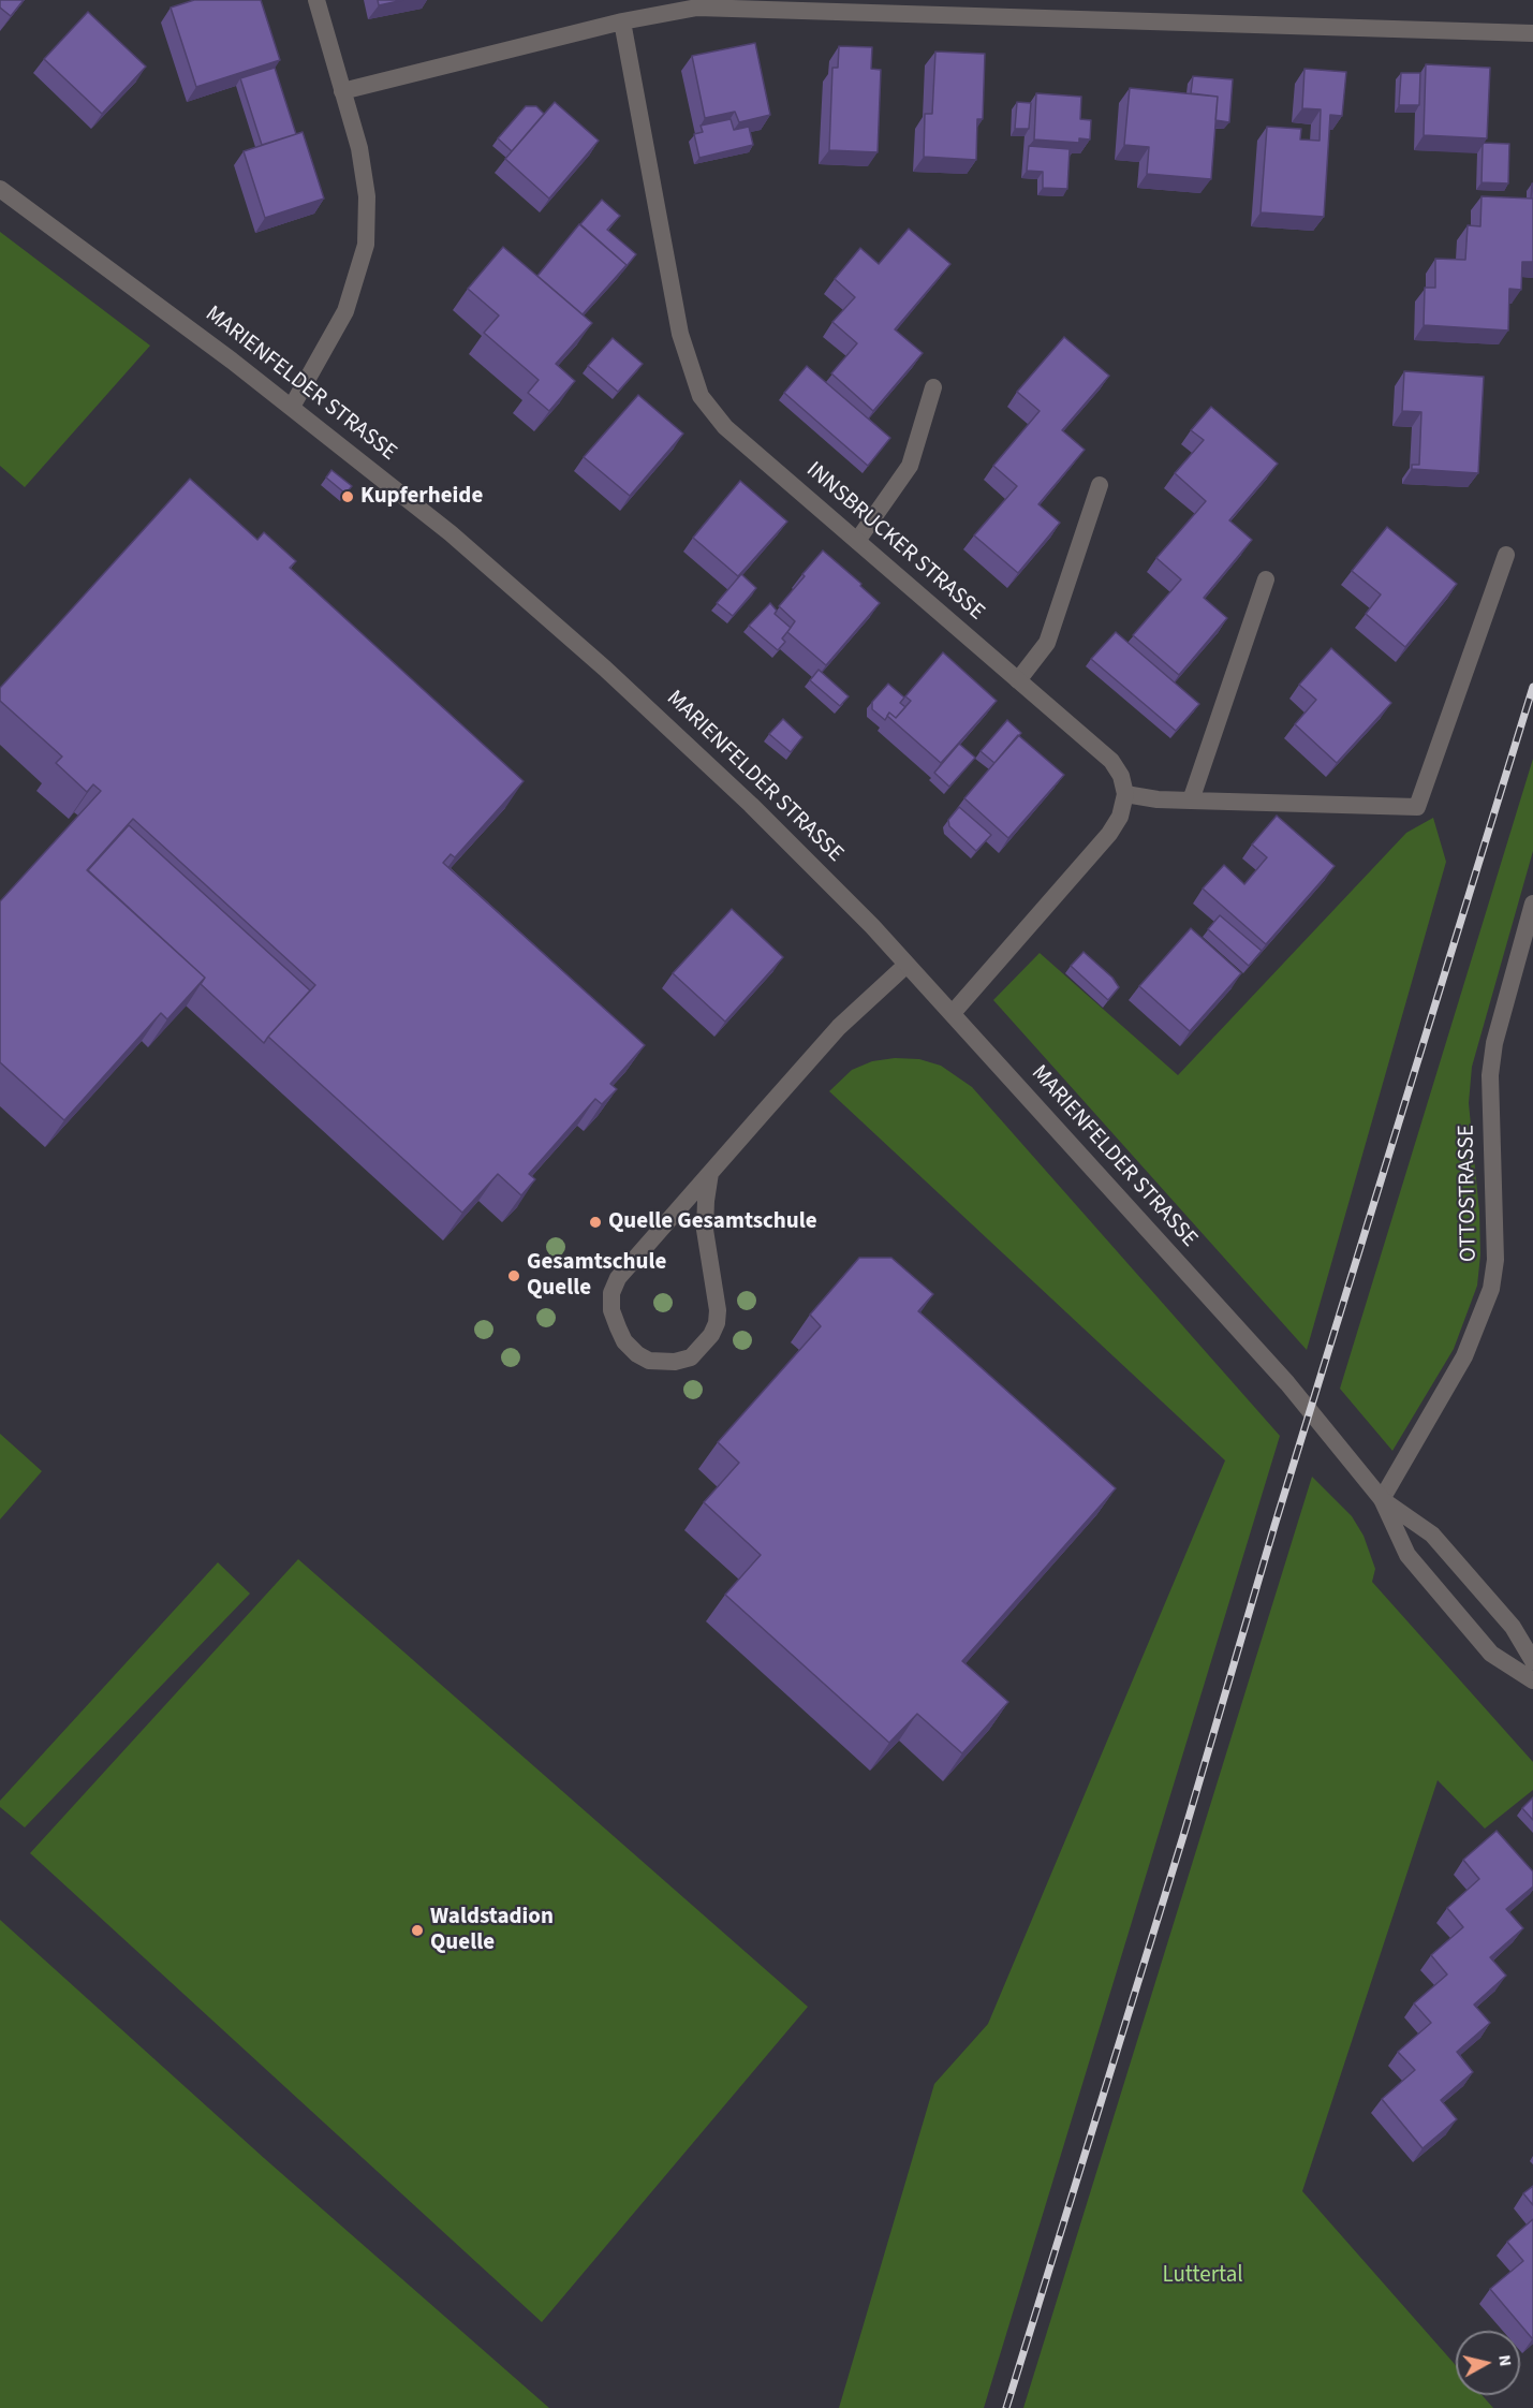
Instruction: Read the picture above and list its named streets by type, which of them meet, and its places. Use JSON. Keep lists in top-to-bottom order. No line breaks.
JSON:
{"streets":{"street":["MARIENFELDER STRASSE","INNSBRUCKER STRASSE","OTTOSTRASSE"]},"crossings":[["MARIENFELDER STRASSE","OTTOSTRASSE"]],"parks":["Luttertal"],"places":["Kupferheide","Quelle Gesamtschule","Gesamtschule Quelle","Waldstadion Quelle"],"north":"right"}
